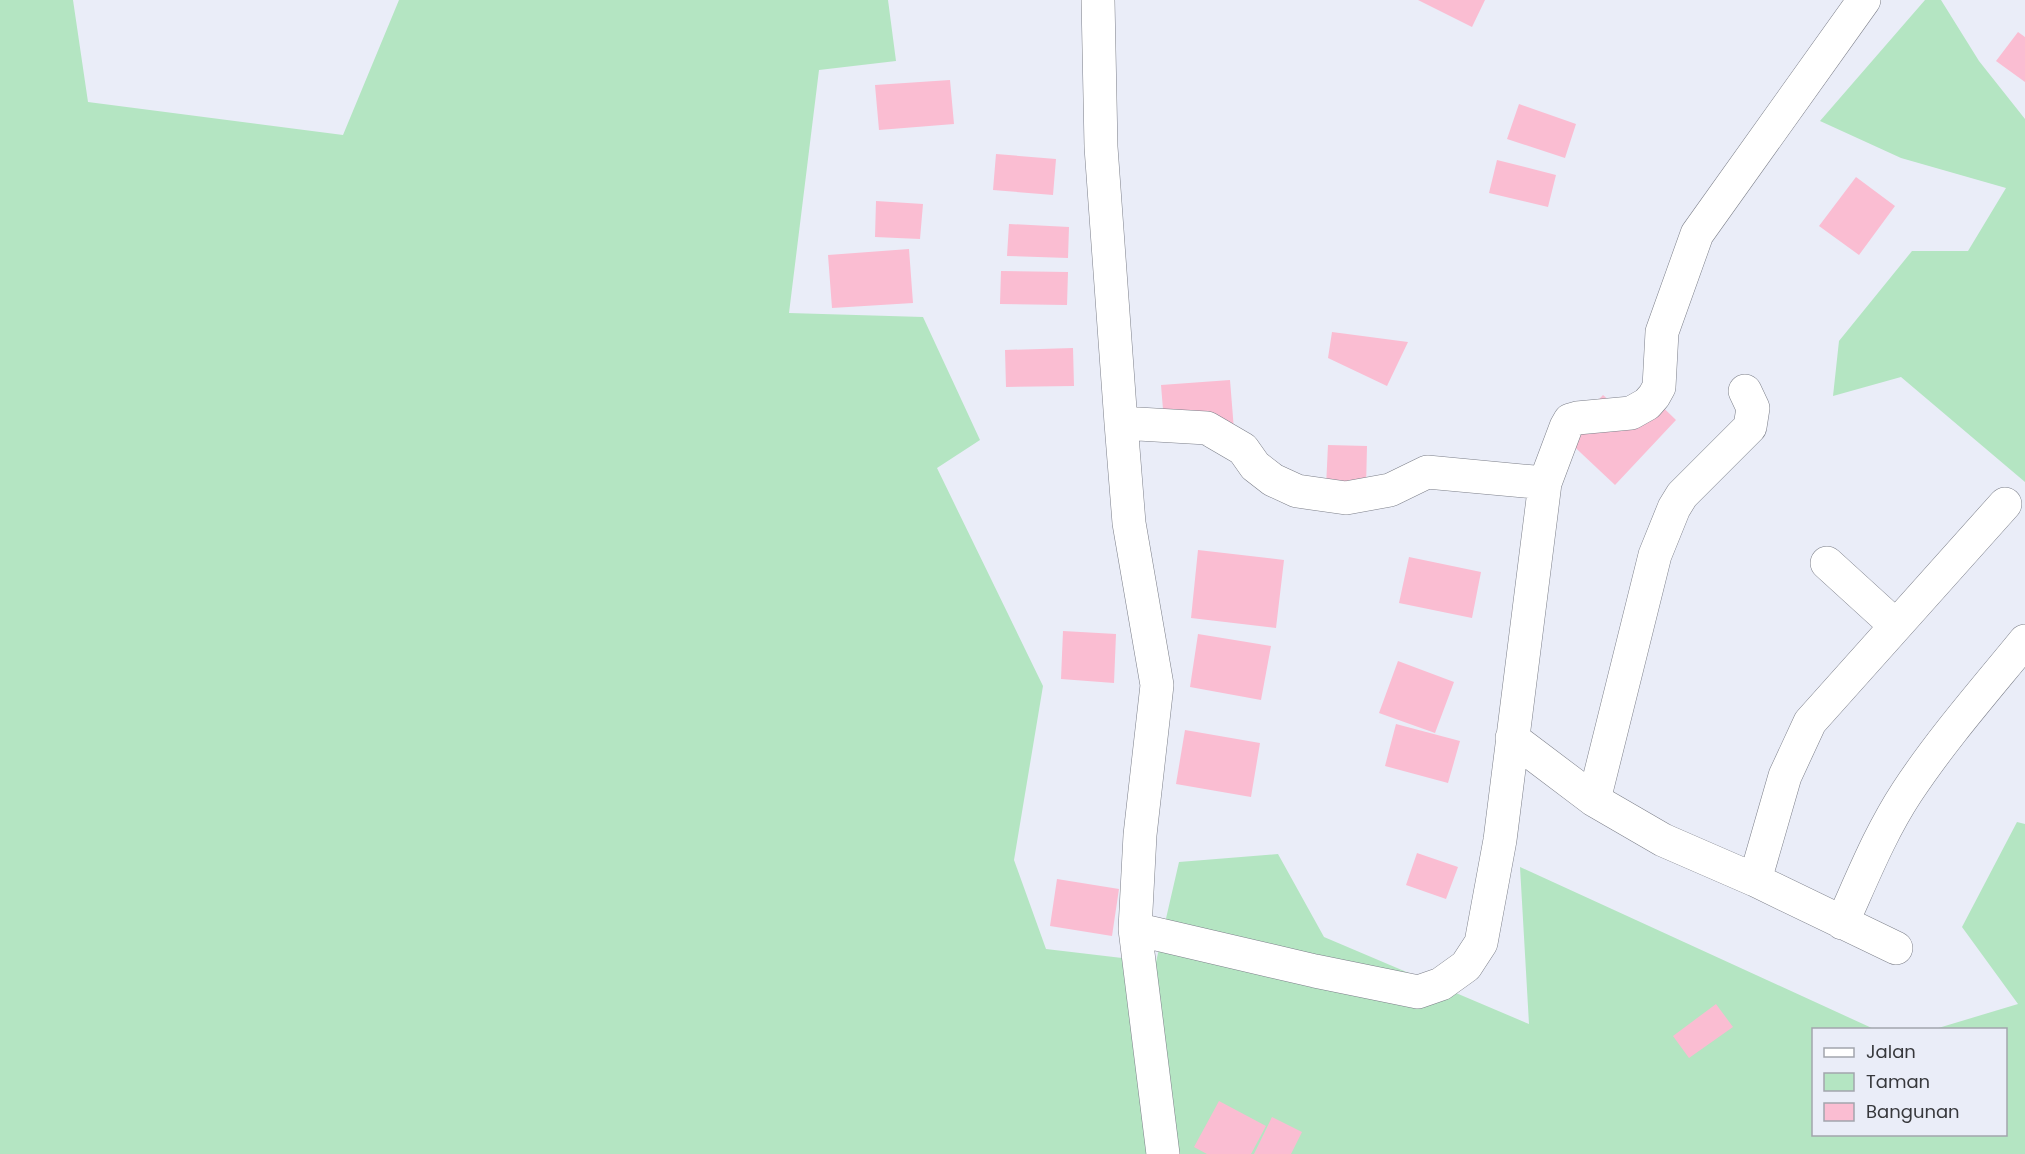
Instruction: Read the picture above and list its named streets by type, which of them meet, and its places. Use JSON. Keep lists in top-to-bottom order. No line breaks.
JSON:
{"legend":["Jalan","Taman","Bangunan"]}
